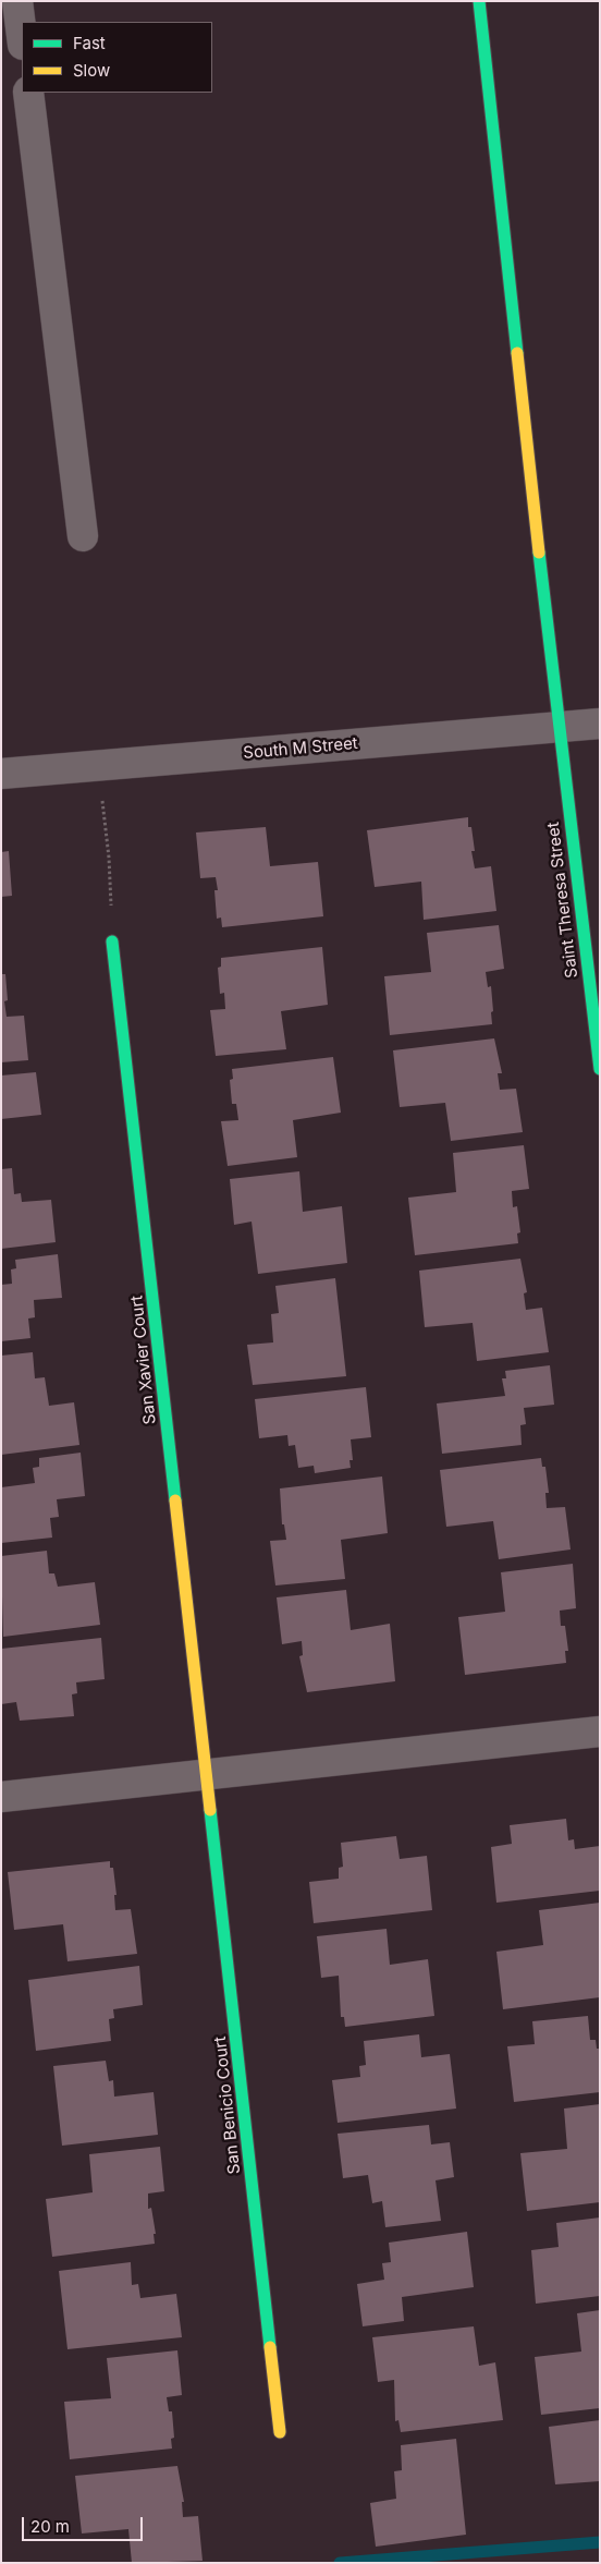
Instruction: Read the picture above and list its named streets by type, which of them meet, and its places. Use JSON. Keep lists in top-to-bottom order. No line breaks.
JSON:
{"streets":{"street":["South M Street","Saint Theresa Street","San Xavier Court","San Benicio Court"]},"crossings":[["South M Street","Saint Theresa Street"],["San Xavier Court","San Benicio Court"]],"legend":["Fast","Slow"],"scale_bar":"20 m"}
